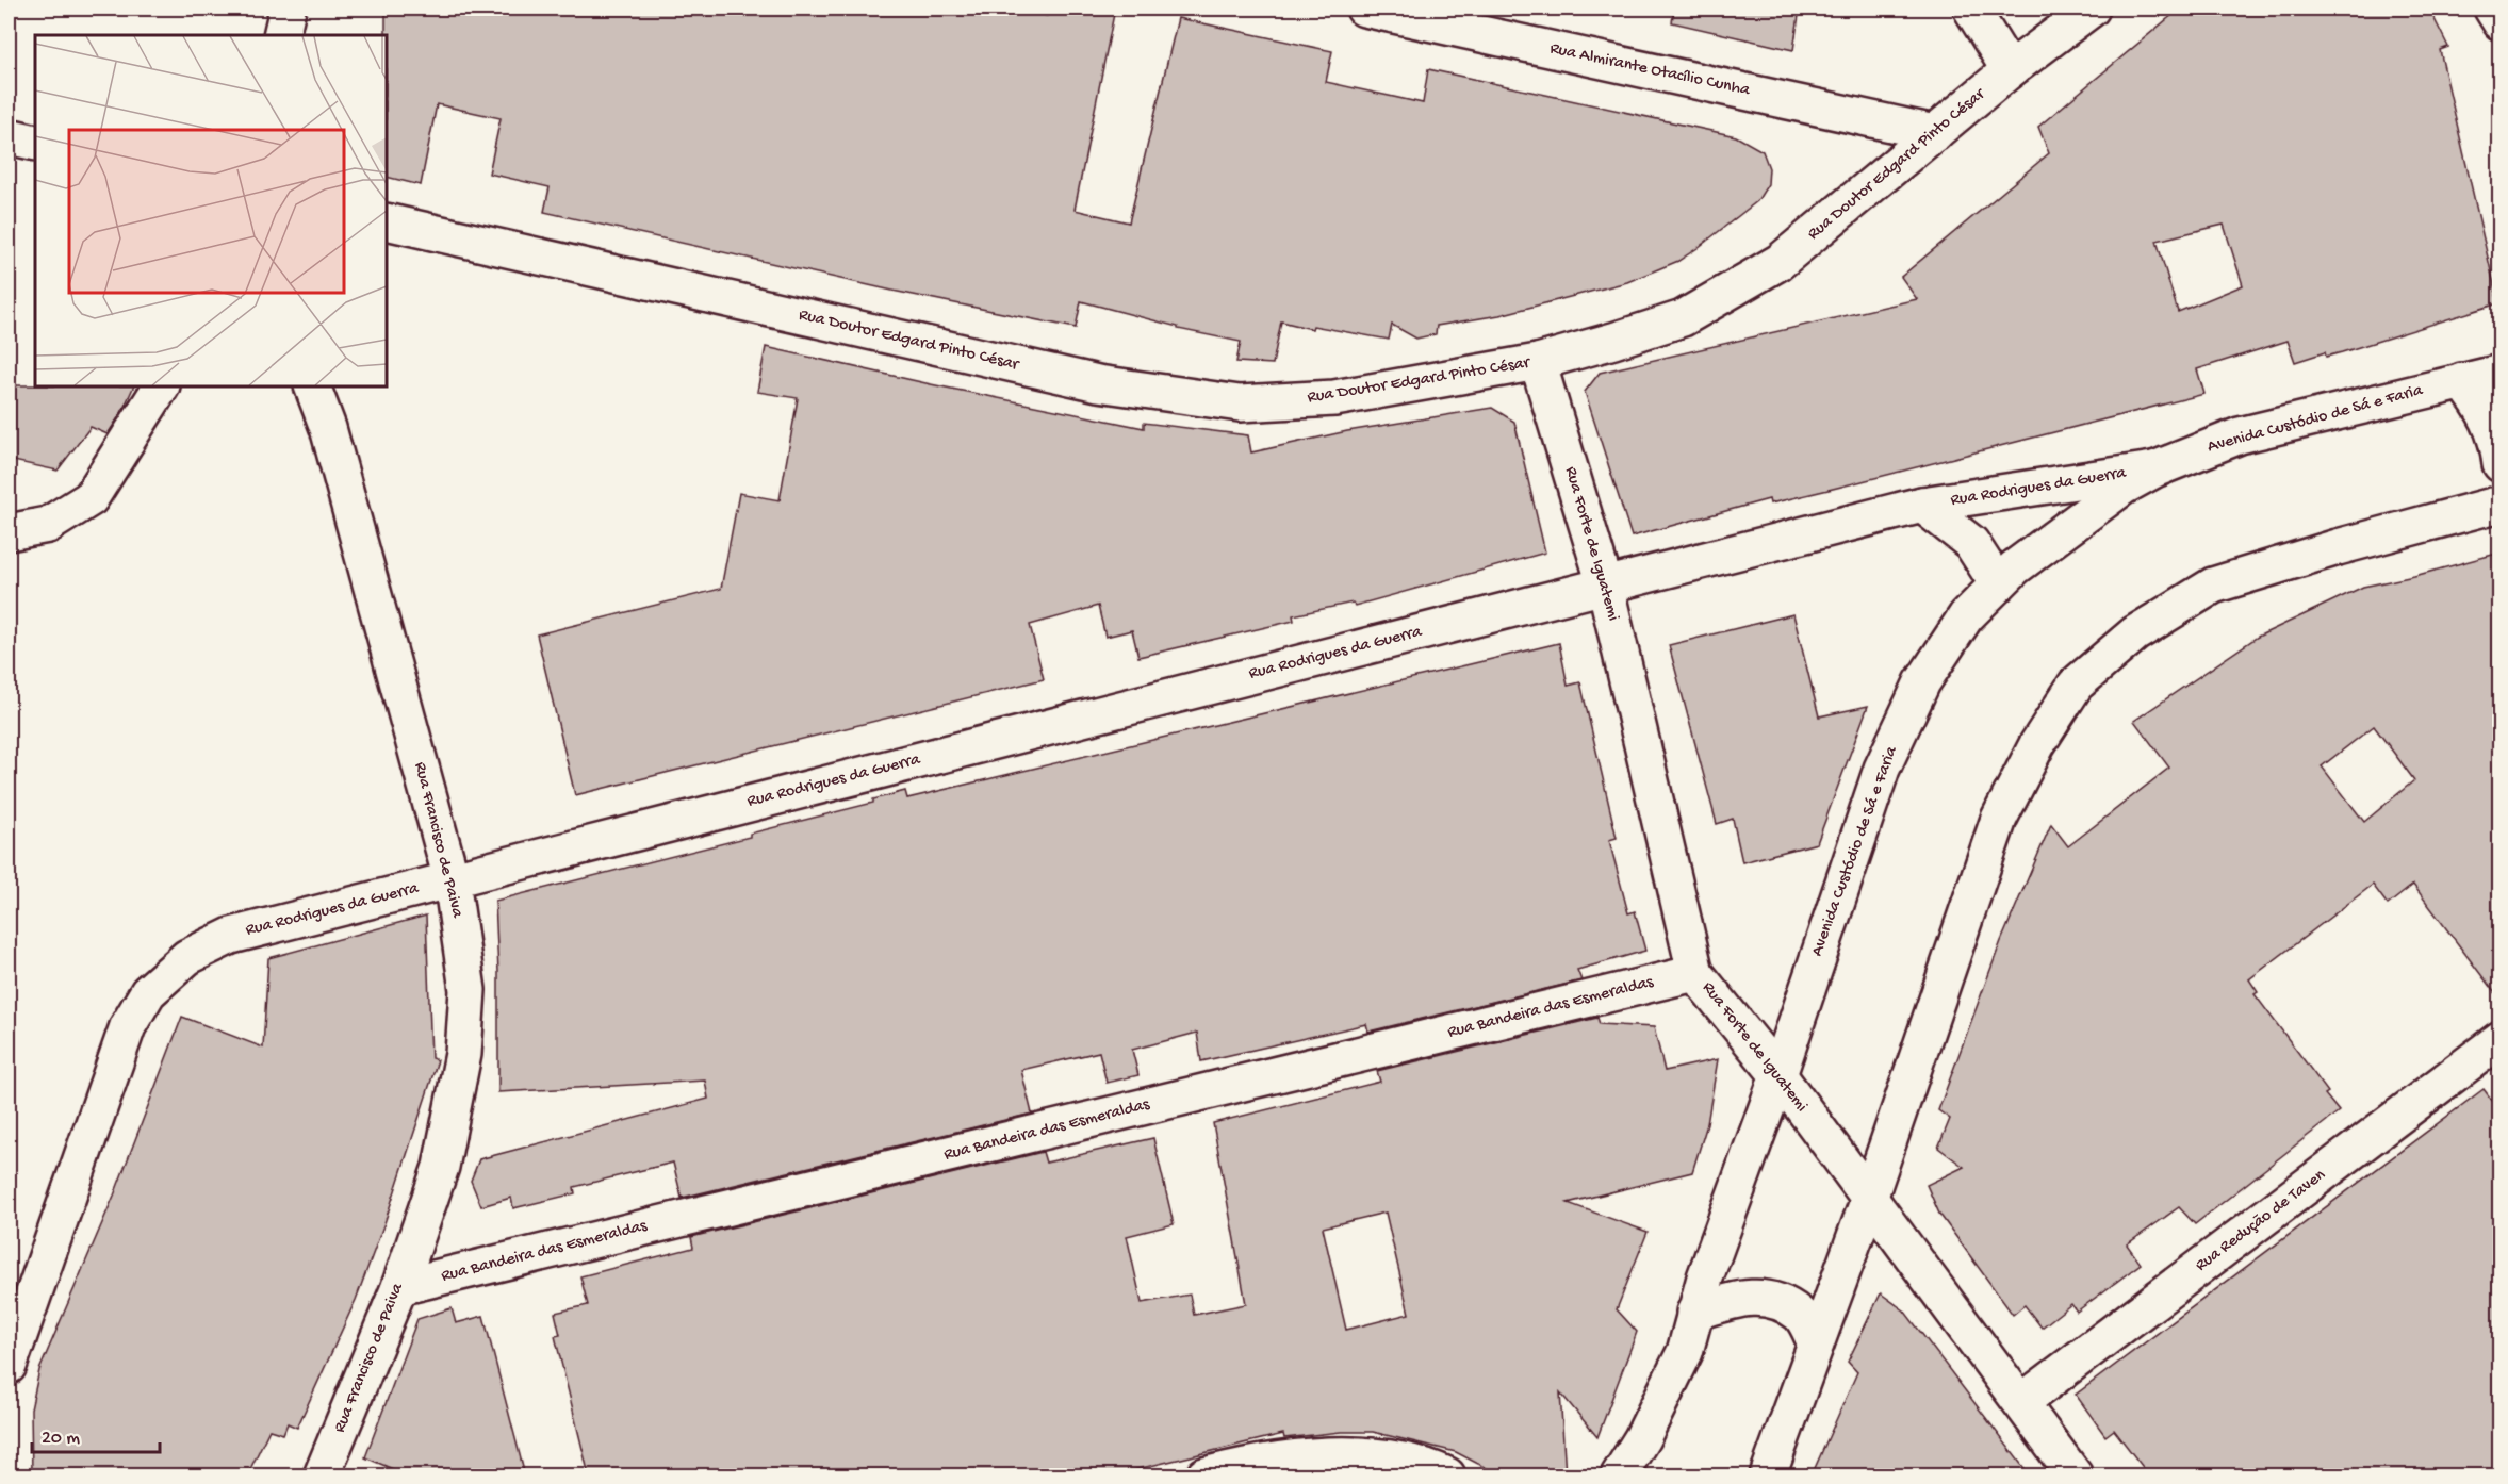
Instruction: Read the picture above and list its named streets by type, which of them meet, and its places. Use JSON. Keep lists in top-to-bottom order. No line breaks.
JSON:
{"streets":{"street":["Rua Almirante Otacílio Cunha","Rua Doutor Edgard Pinto César","Avenida Custódio de Sá e Faria","Rua Rodrigues da Guerra","Rua Forte de Iguatemi","Rua Francisco de Paiva","Rua Bandeira das Esmeraldas","Rua Redução de Taven"]},"crossings":[["Rua Almirante Otacílio Cunha","Rua Doutor Edgard Pinto César"],["Rua Doutor Edgard Pinto César","Rua Forte de Iguatemi"],["Avenida Custódio de Sá e Faria","Rua Rodrigues da Guerra"],["Avenida Custódio de Sá e Faria","Rua Forte de Iguatemi"],["Rua Rodrigues da Guerra","Rua Forte de Iguatemi"],["Rua Rodrigues da Guerra","Rua Francisco de Paiva"],["Rua Forte de Iguatemi","Rua Bandeira das Esmeraldas"],["Rua Forte de Iguatemi","Rua Redução de Taven"],["Rua Francisco de Paiva","Rua Bandeira das Esmeraldas"]],"scale_bar":"20 m"}
